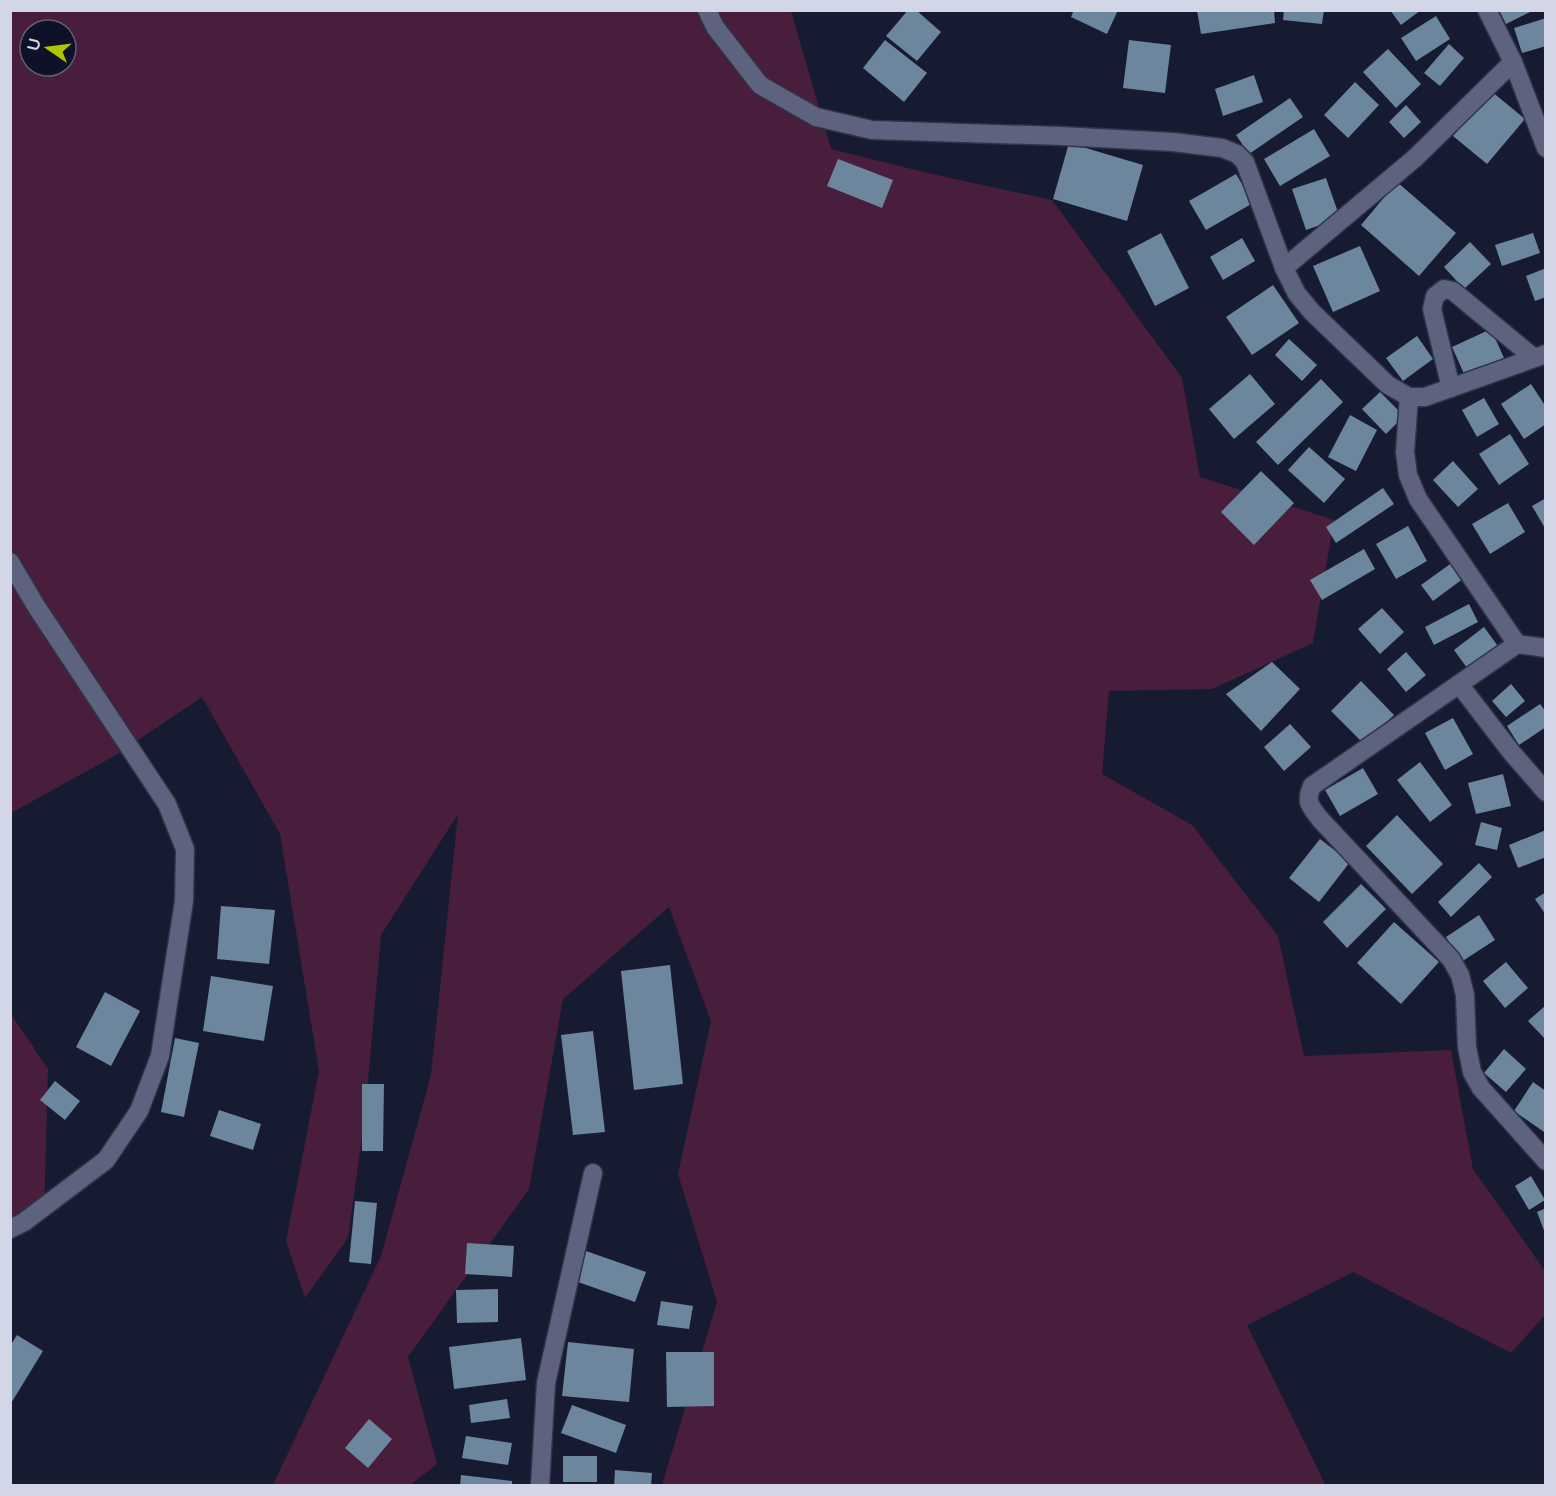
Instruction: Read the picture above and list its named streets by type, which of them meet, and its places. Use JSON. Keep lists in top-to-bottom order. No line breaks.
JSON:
{"north":"left"}
